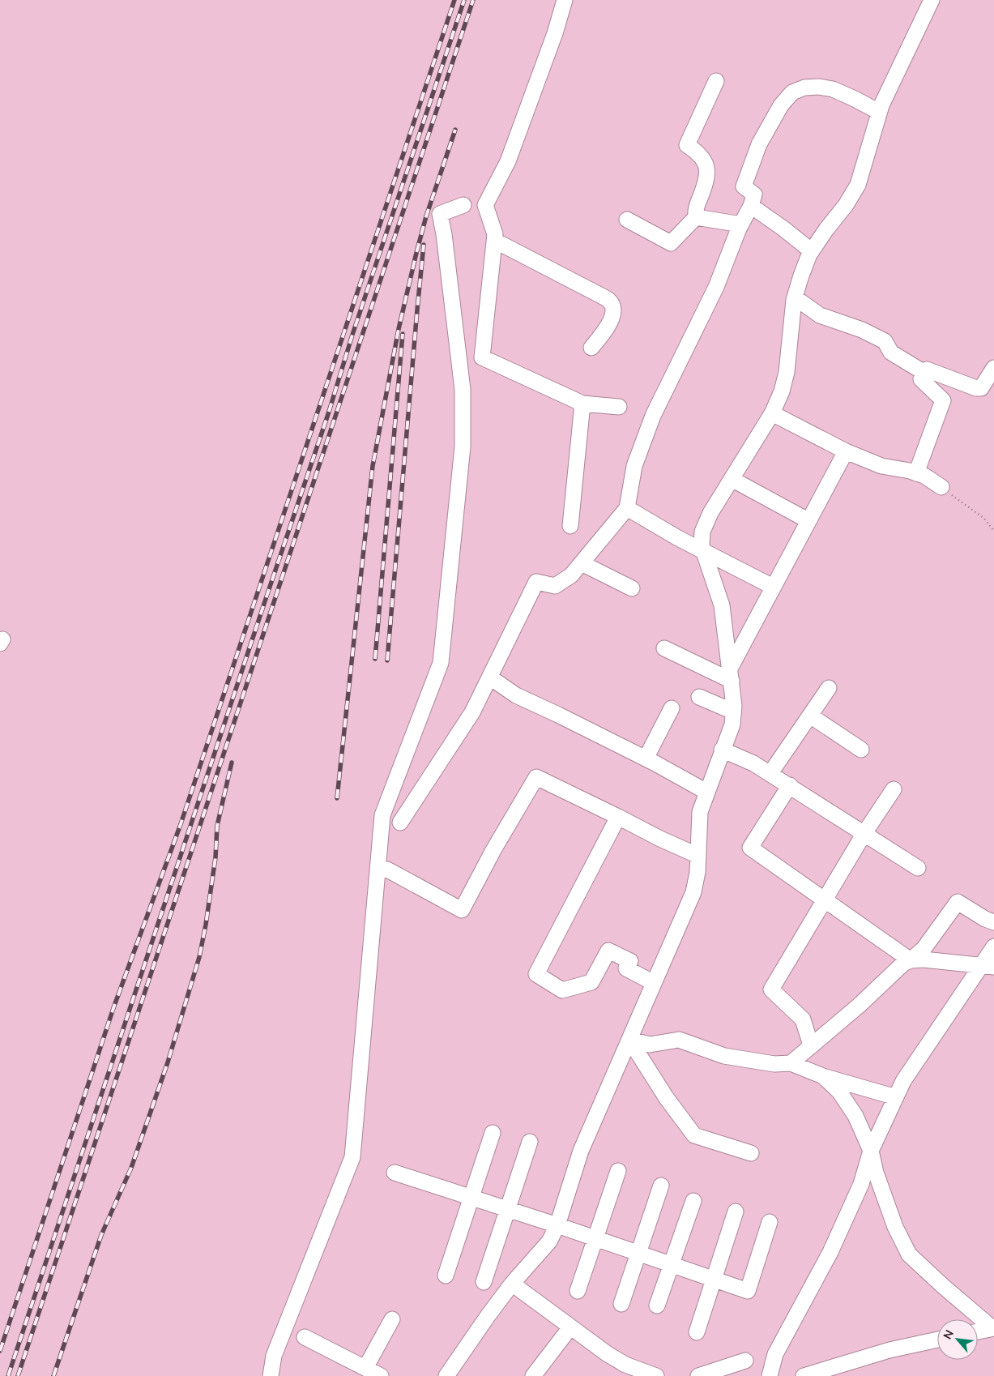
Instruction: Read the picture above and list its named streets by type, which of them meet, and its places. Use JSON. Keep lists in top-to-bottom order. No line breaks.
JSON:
{"north":"top left"}
